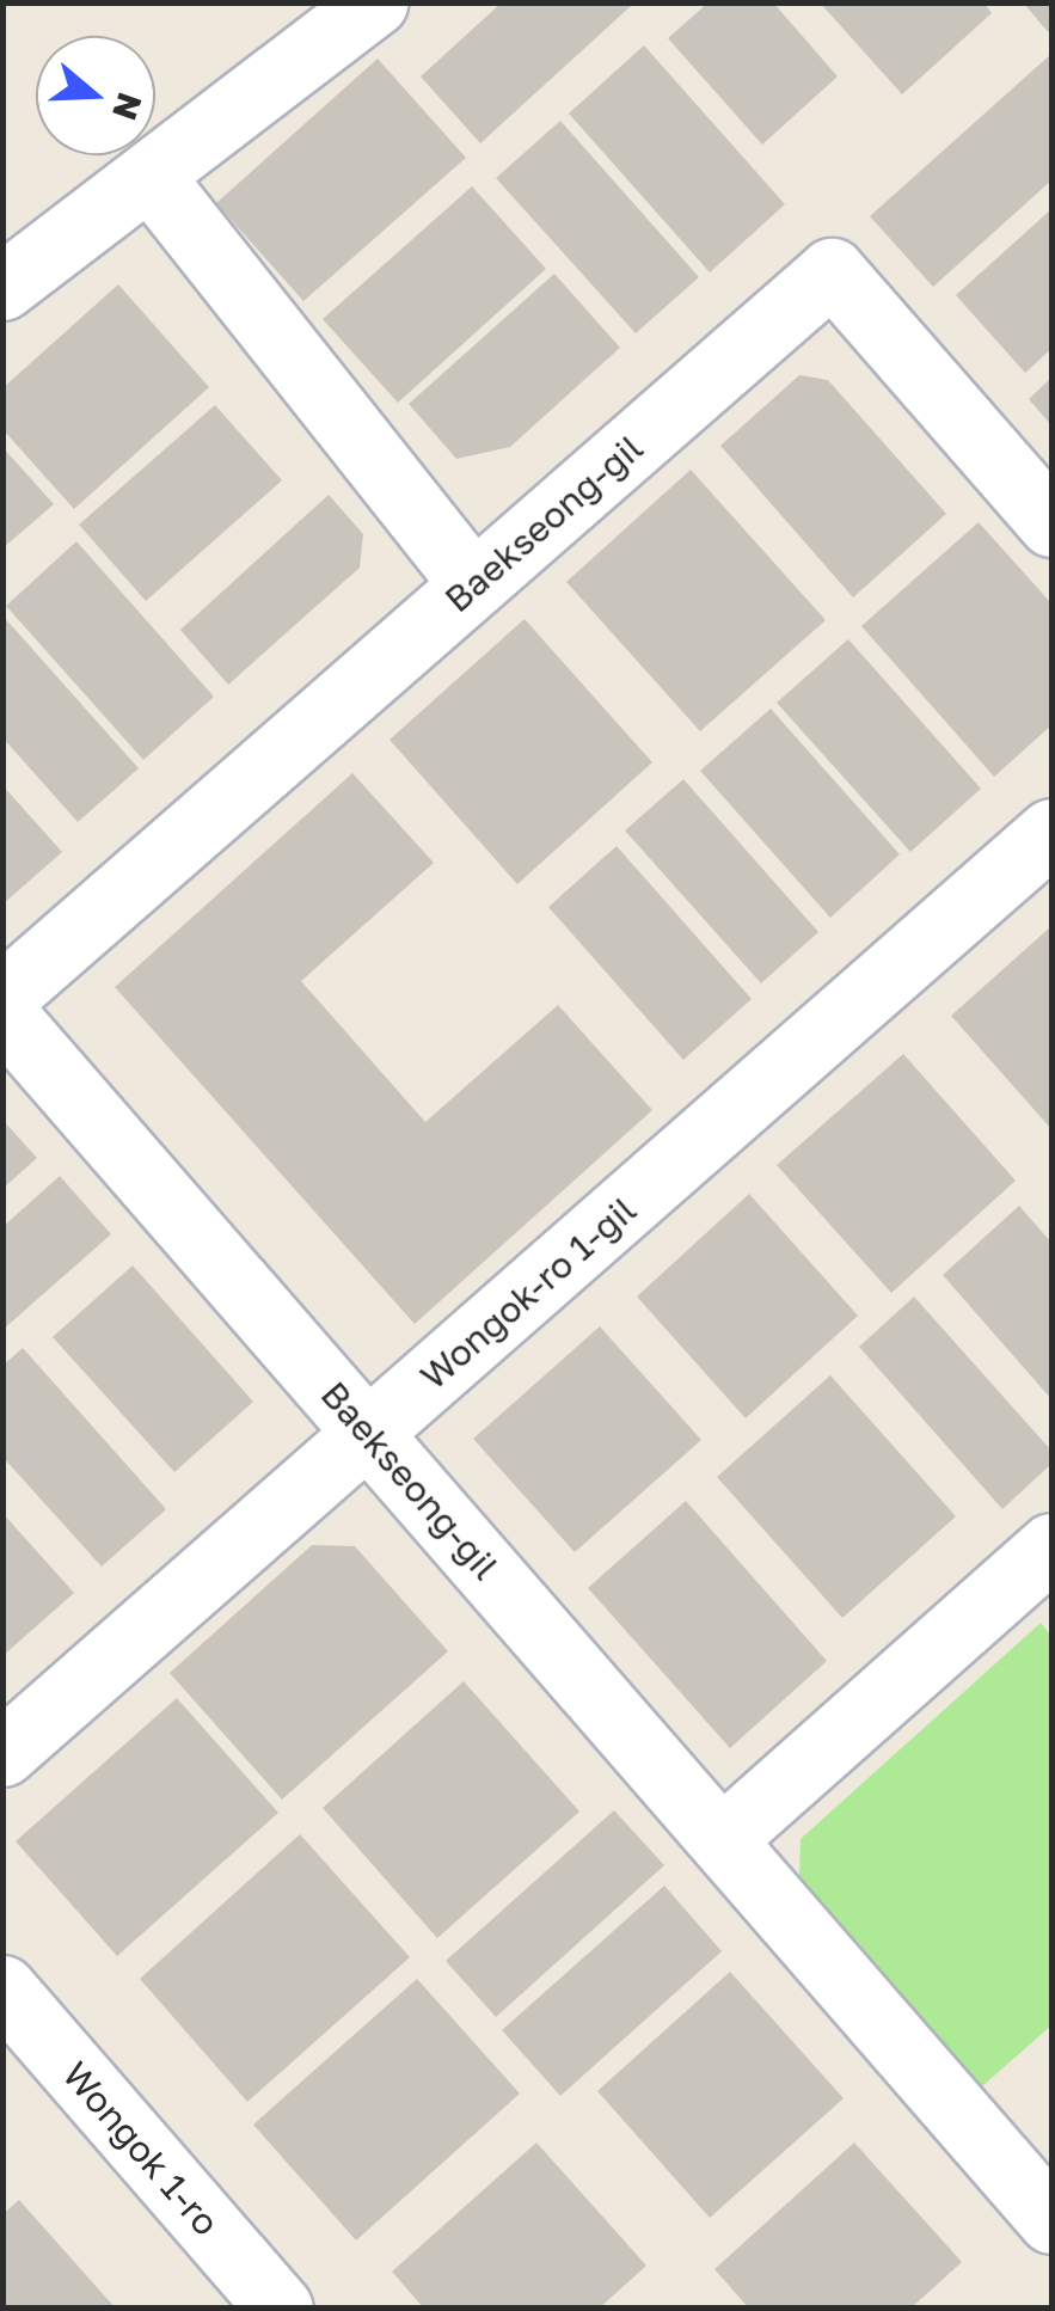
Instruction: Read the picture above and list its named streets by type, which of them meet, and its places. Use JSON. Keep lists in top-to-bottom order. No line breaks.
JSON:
{"streets":{"street":["Baekseong-gil","Wongok-ro 1-gil","Wongok 1-ro"]},"crossings":[["Baekseong-gil","Wongok-ro 1-gil"]],"north":"right"}
